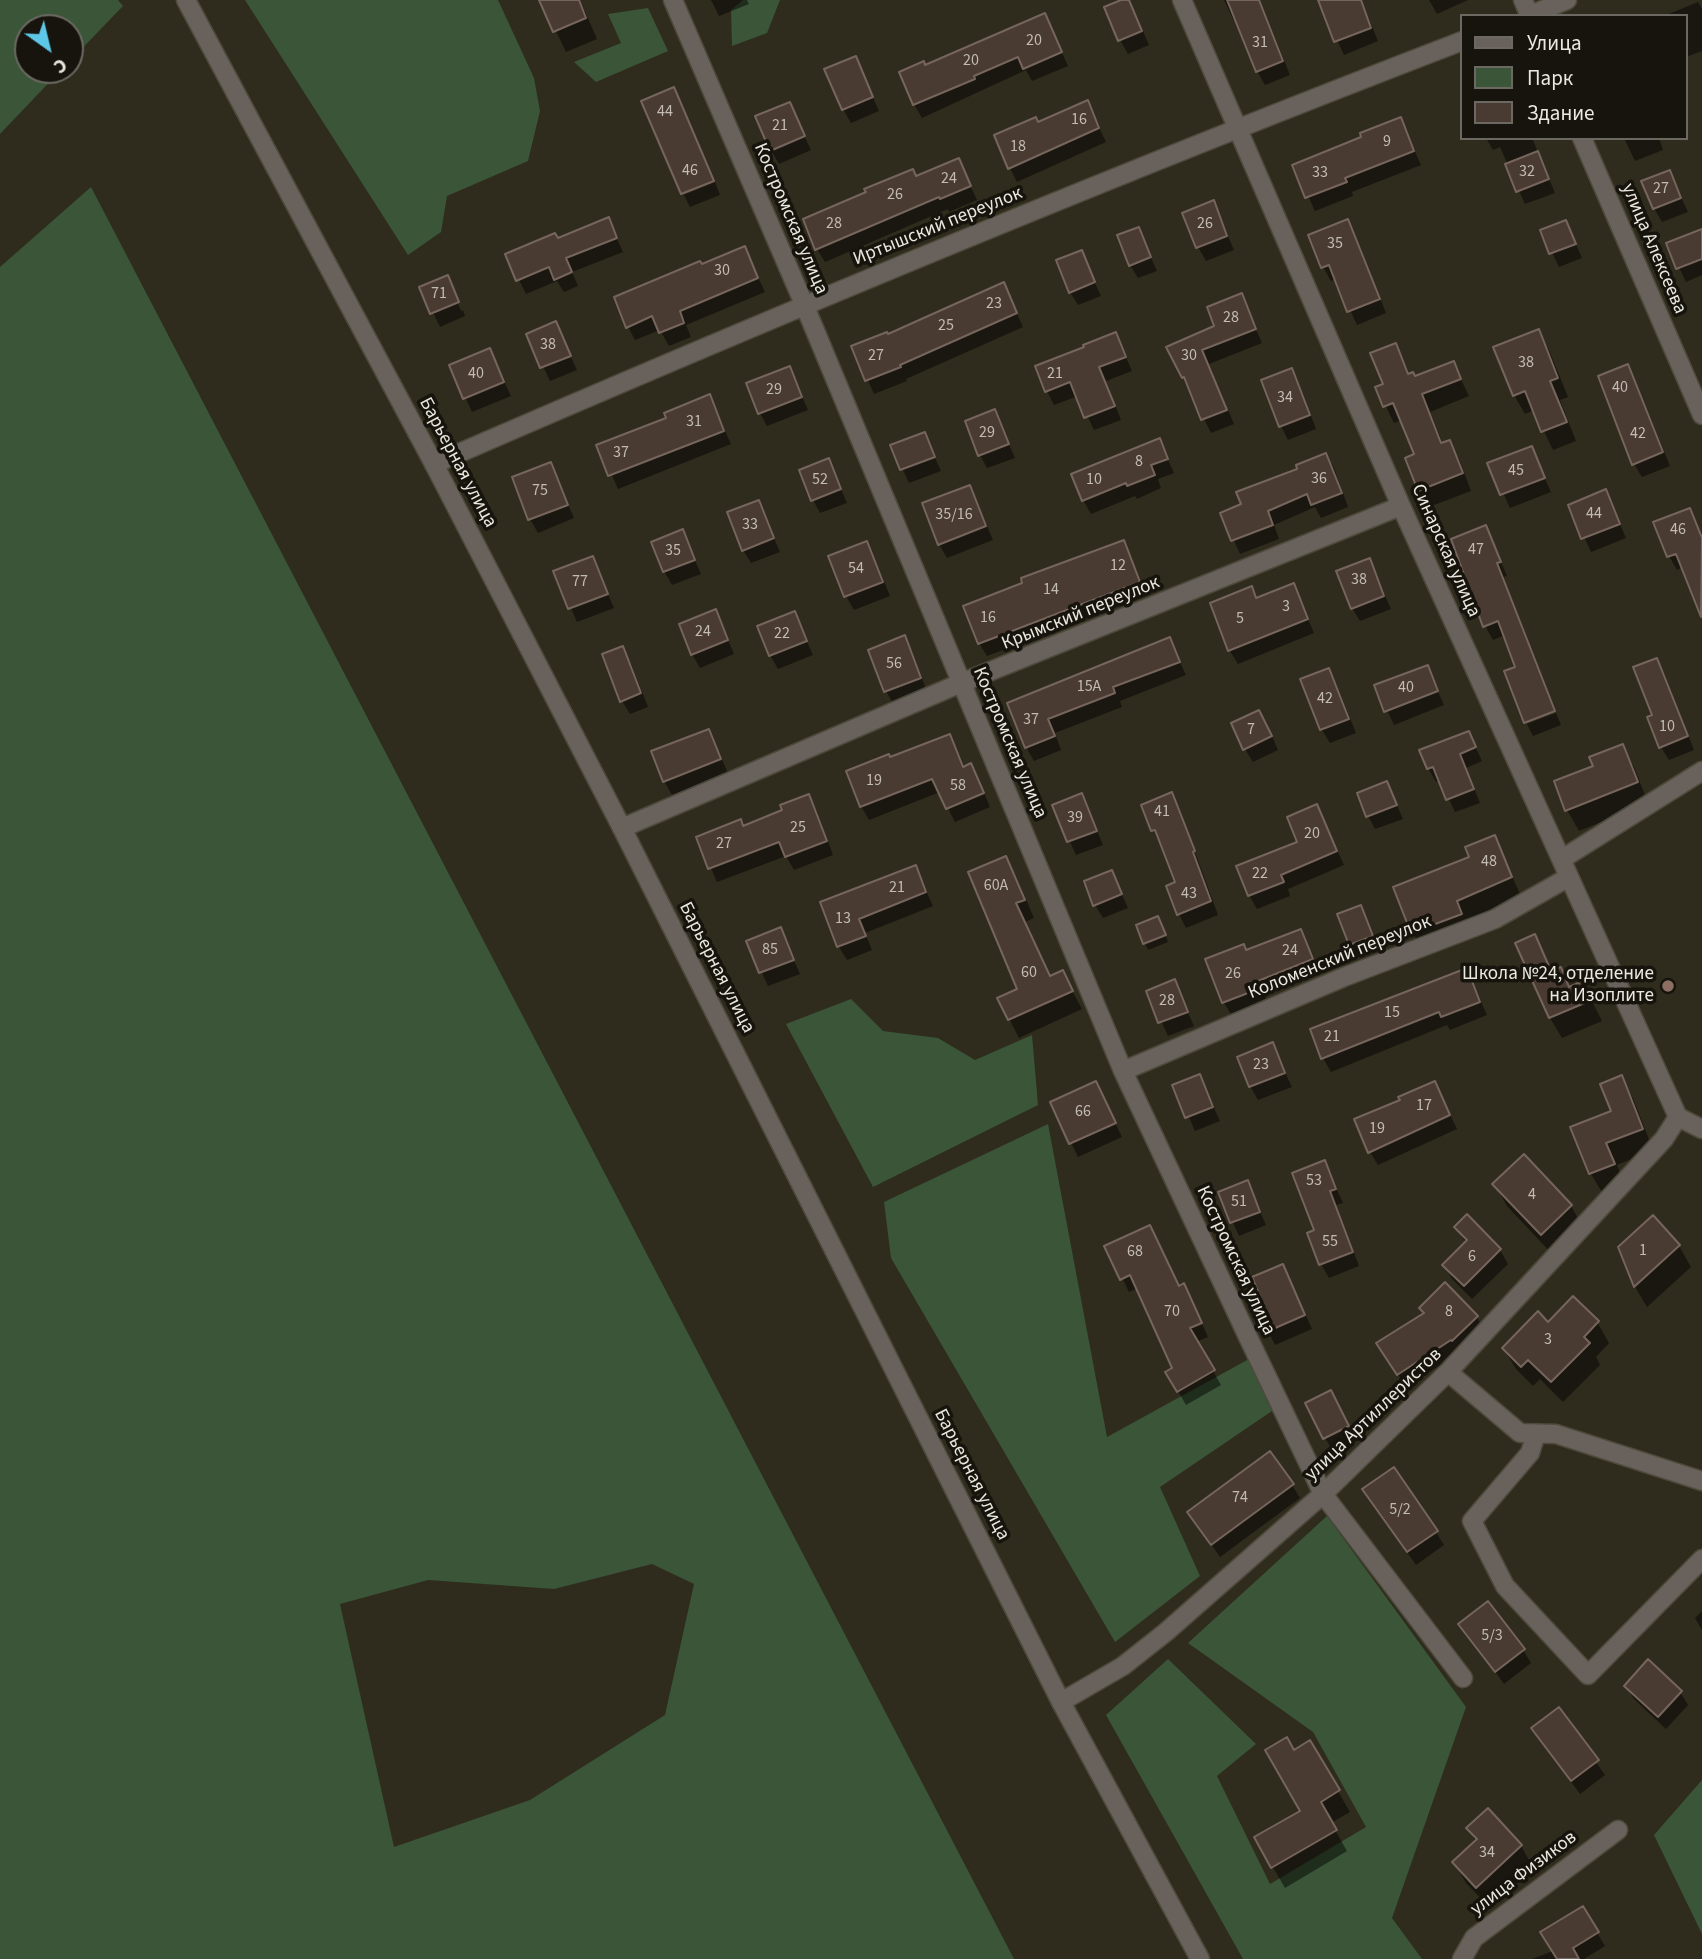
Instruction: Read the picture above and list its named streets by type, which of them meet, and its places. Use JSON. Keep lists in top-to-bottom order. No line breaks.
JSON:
{"streets":{"street":["Костромская улица","Иртышский переулок","улица Алексеева","Барьерная улица","Синарская улица","Крымский переулок","Коломенский переулок","улица Артиллеристов","улица Физиков"]},"crossings":[["Костромская улица","Иртышский переулок"],["Костромская улица","Крымский переулок"],["Костромская улица","Коломенский переулок"],["Костромская улица","улица Артиллеристов"],["Иртышский переулок","Барьерная улица"],["Иртышский переулок","Синарская улица"],["Барьерная улица","Крымский переулок"],["Барьерная улица","улица Артиллеристов"],["Синарская улица","Крымский переулок"],["Синарская улица","Коломенский переулок"],["Синарская улица","улица Артиллеристов"]],"places":["Школа №24, отделение на Изоплите"],"house_numbers":["20","31","20","44","16","21","9","18","46","32","33","24","27","26","28","26","35","30","71","23","28","25","38","27","30","38","40","21","40","29","34","31","29","42","37","8","45","36","52","10","75","44","35/16","33","46","47","35","12","54","38","77","14","3","16","5","24","22","56","15А","40","42","37","10","7","19","58","41","39","25","20","27","48","22","60А","21","43","13","85","24","60","26","28","15","21","23","17","66","19","53","4","51","55","1","68","6","70","8","3","74","5/2","5/3","34"],"legend":["Улица","Парк","Здание"],"north":"bottom right"}
